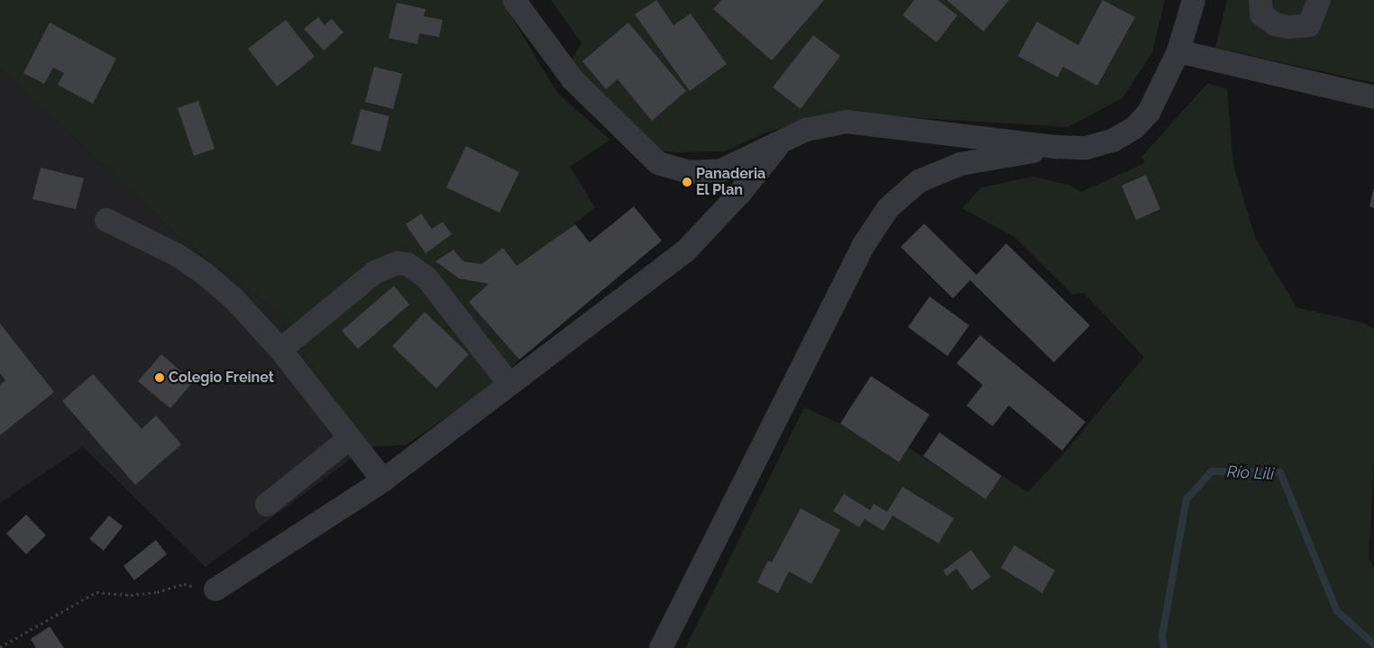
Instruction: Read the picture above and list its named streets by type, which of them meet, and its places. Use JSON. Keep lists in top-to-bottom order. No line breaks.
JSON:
{"water":["Río Lili"],"places":["Panaderia El Plan","Colegio Freinet"]}
